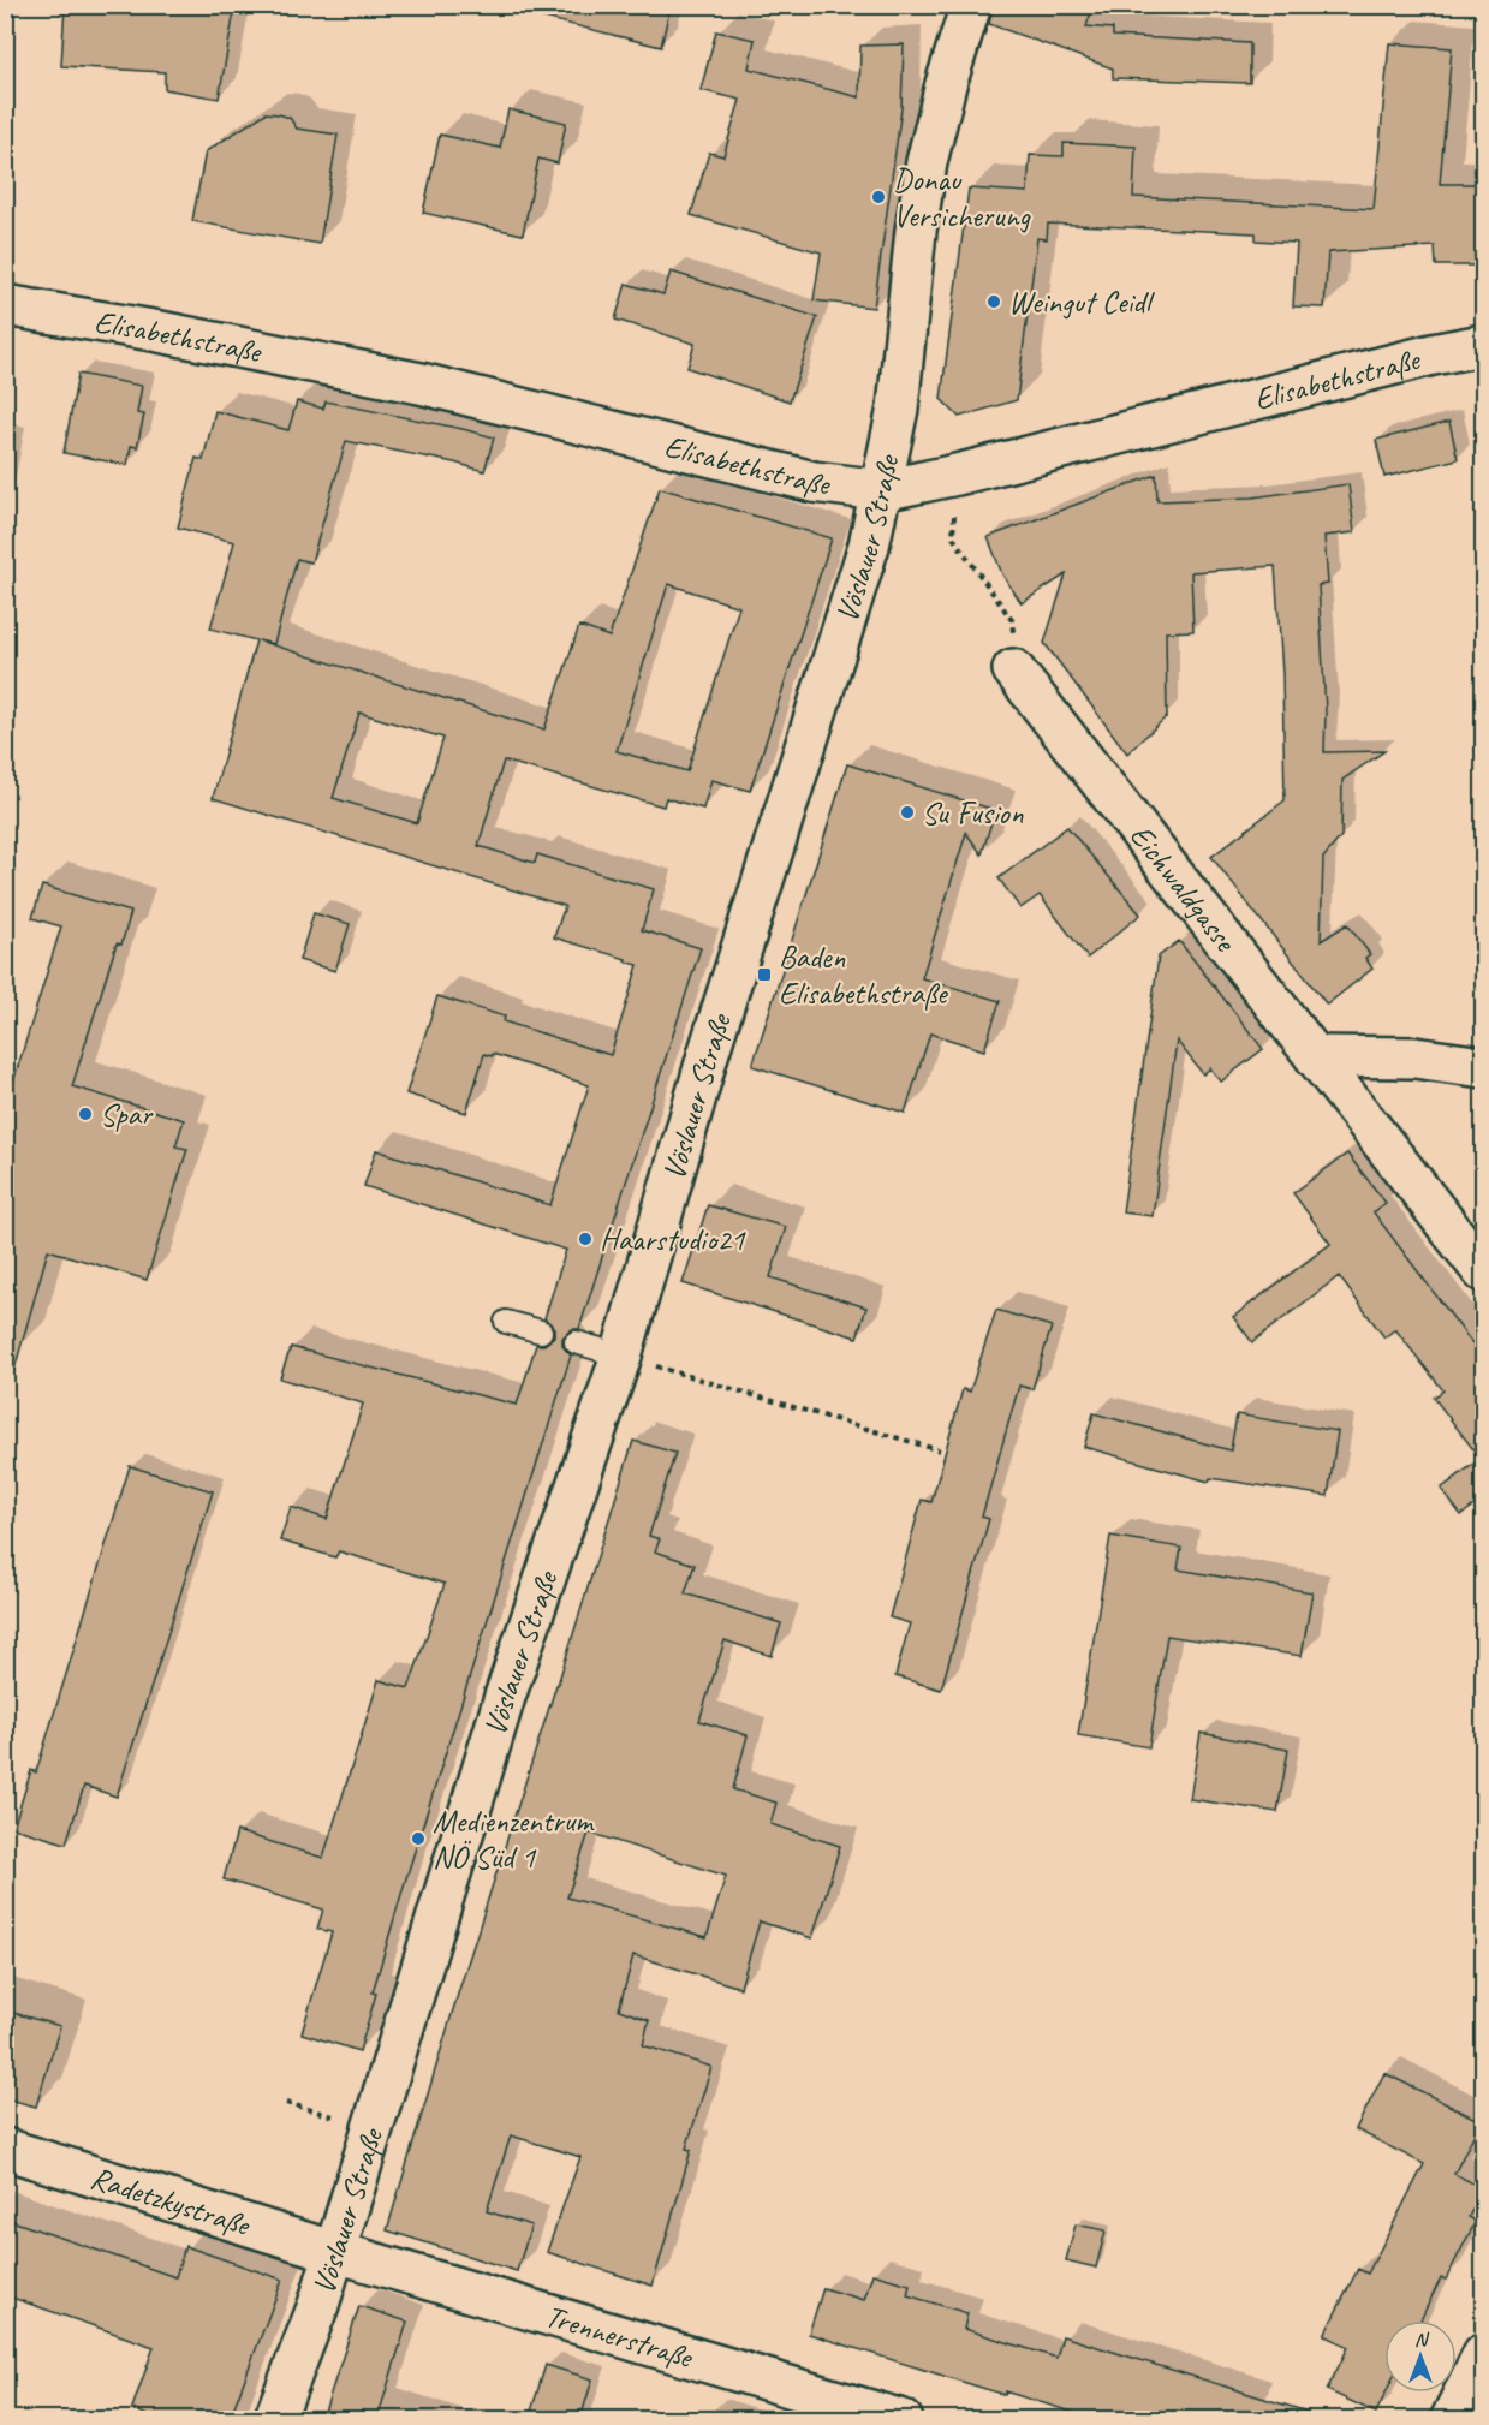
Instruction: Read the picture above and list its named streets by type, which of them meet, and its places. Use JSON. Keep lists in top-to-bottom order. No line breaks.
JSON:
{"streets":{"street":["Elisabethstraße","Vöslauer Straße","Eichwaldgasse","Radetzkystraße","Trennerstraße"]},"crossings":[["Elisabethstraße","Vöslauer Straße"],["Vöslauer Straße","Radetzkystraße"],["Vöslauer Straße","Trennerstraße"],["Radetzkystraße","Trennerstraße"]],"places":{"other":["Donau Versicherung","Weingut Ceidl","Su Fusion","Spar","Haarstudio21","Medienzentrum NÖ Süd 1"],"transit":["Baden Elisabethstraße"]},"north":"top"}
